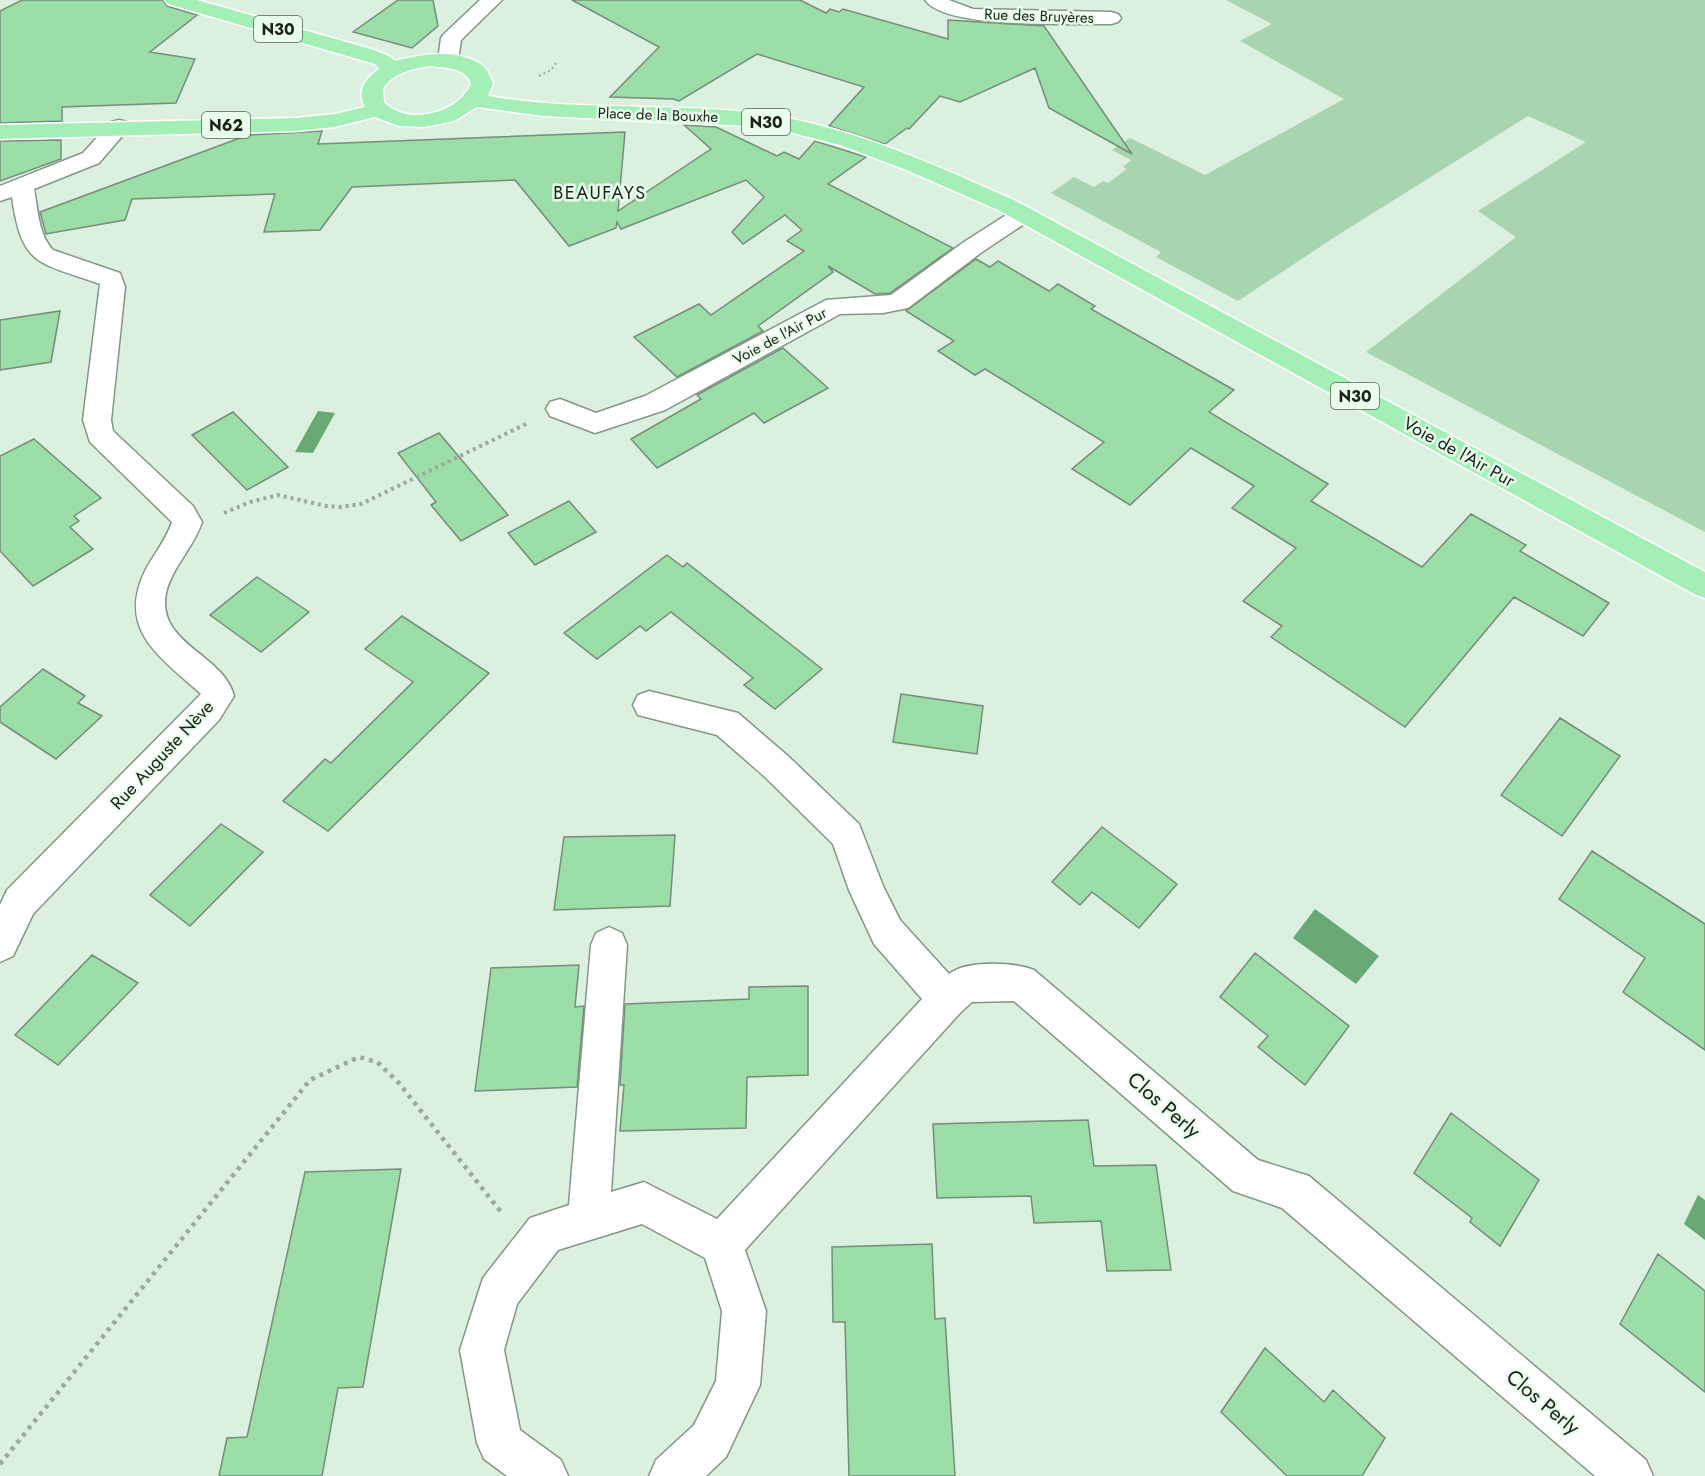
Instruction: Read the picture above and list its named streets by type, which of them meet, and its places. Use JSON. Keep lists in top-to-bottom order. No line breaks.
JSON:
{"streets":{"main road":["N30","Place de la Bouxhe","N62","Voie de l'Air Pur"],"street":["Rue des Bruyères","Rue Auguste Nève","Clos Perly"]},"crossings":[["Place de la Bouxhe","Voie de l'Air Pur"]],"districts":["BEAUFAYS"]}
